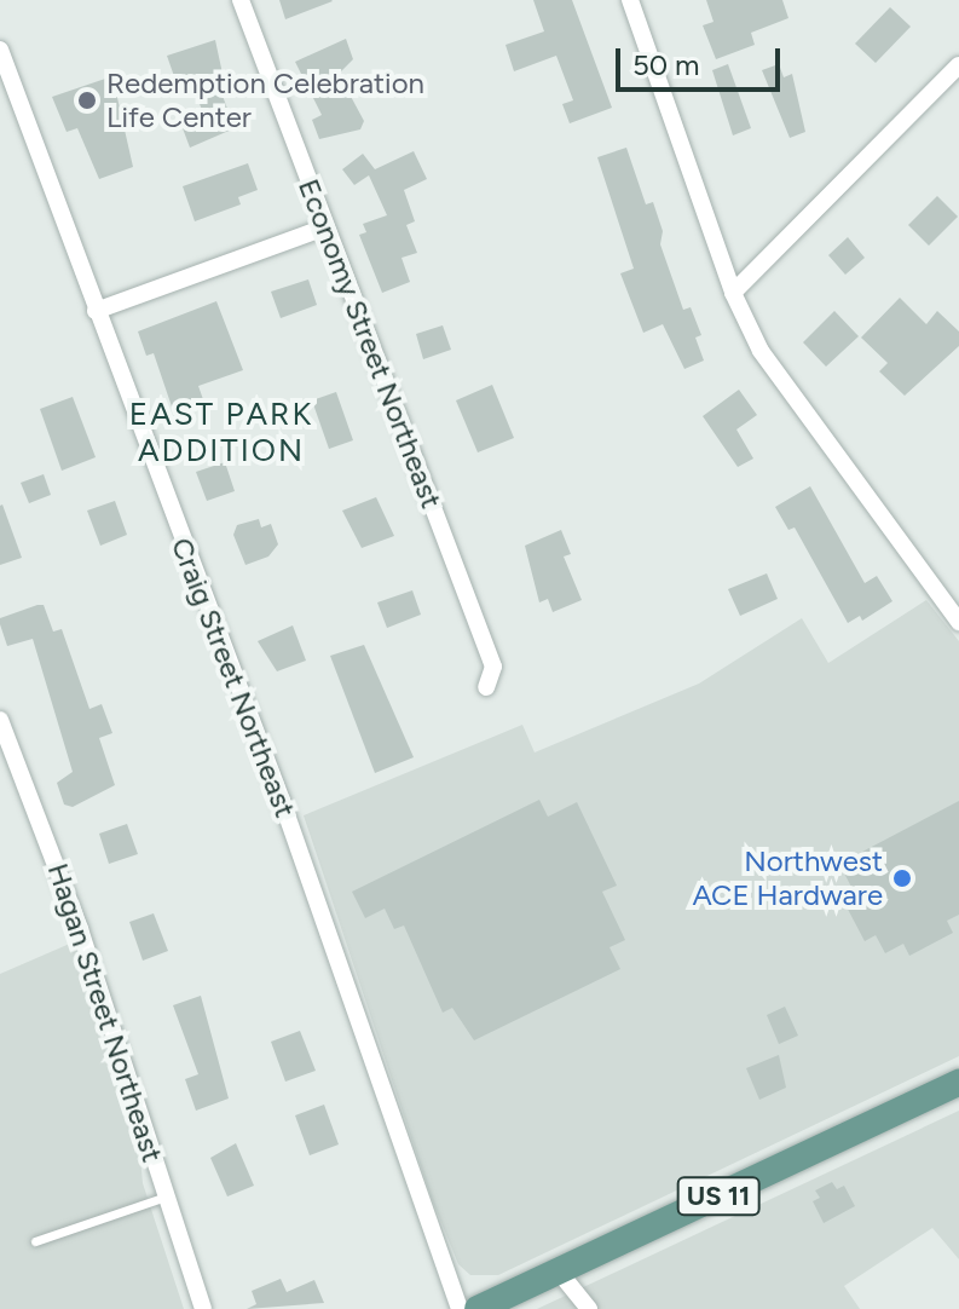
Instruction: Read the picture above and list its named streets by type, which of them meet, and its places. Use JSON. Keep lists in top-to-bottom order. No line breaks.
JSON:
{"streets":{"main road":["US 11"],"street":["Economy Street Northeast","Craig Street Northeast","Hagan Street Northeast"]},"districts":["EAST PARK ADDITION"],"places":["Redemption Celebration Life Center","Northwest ACE Hardware"],"scale_bar":"50 m"}
